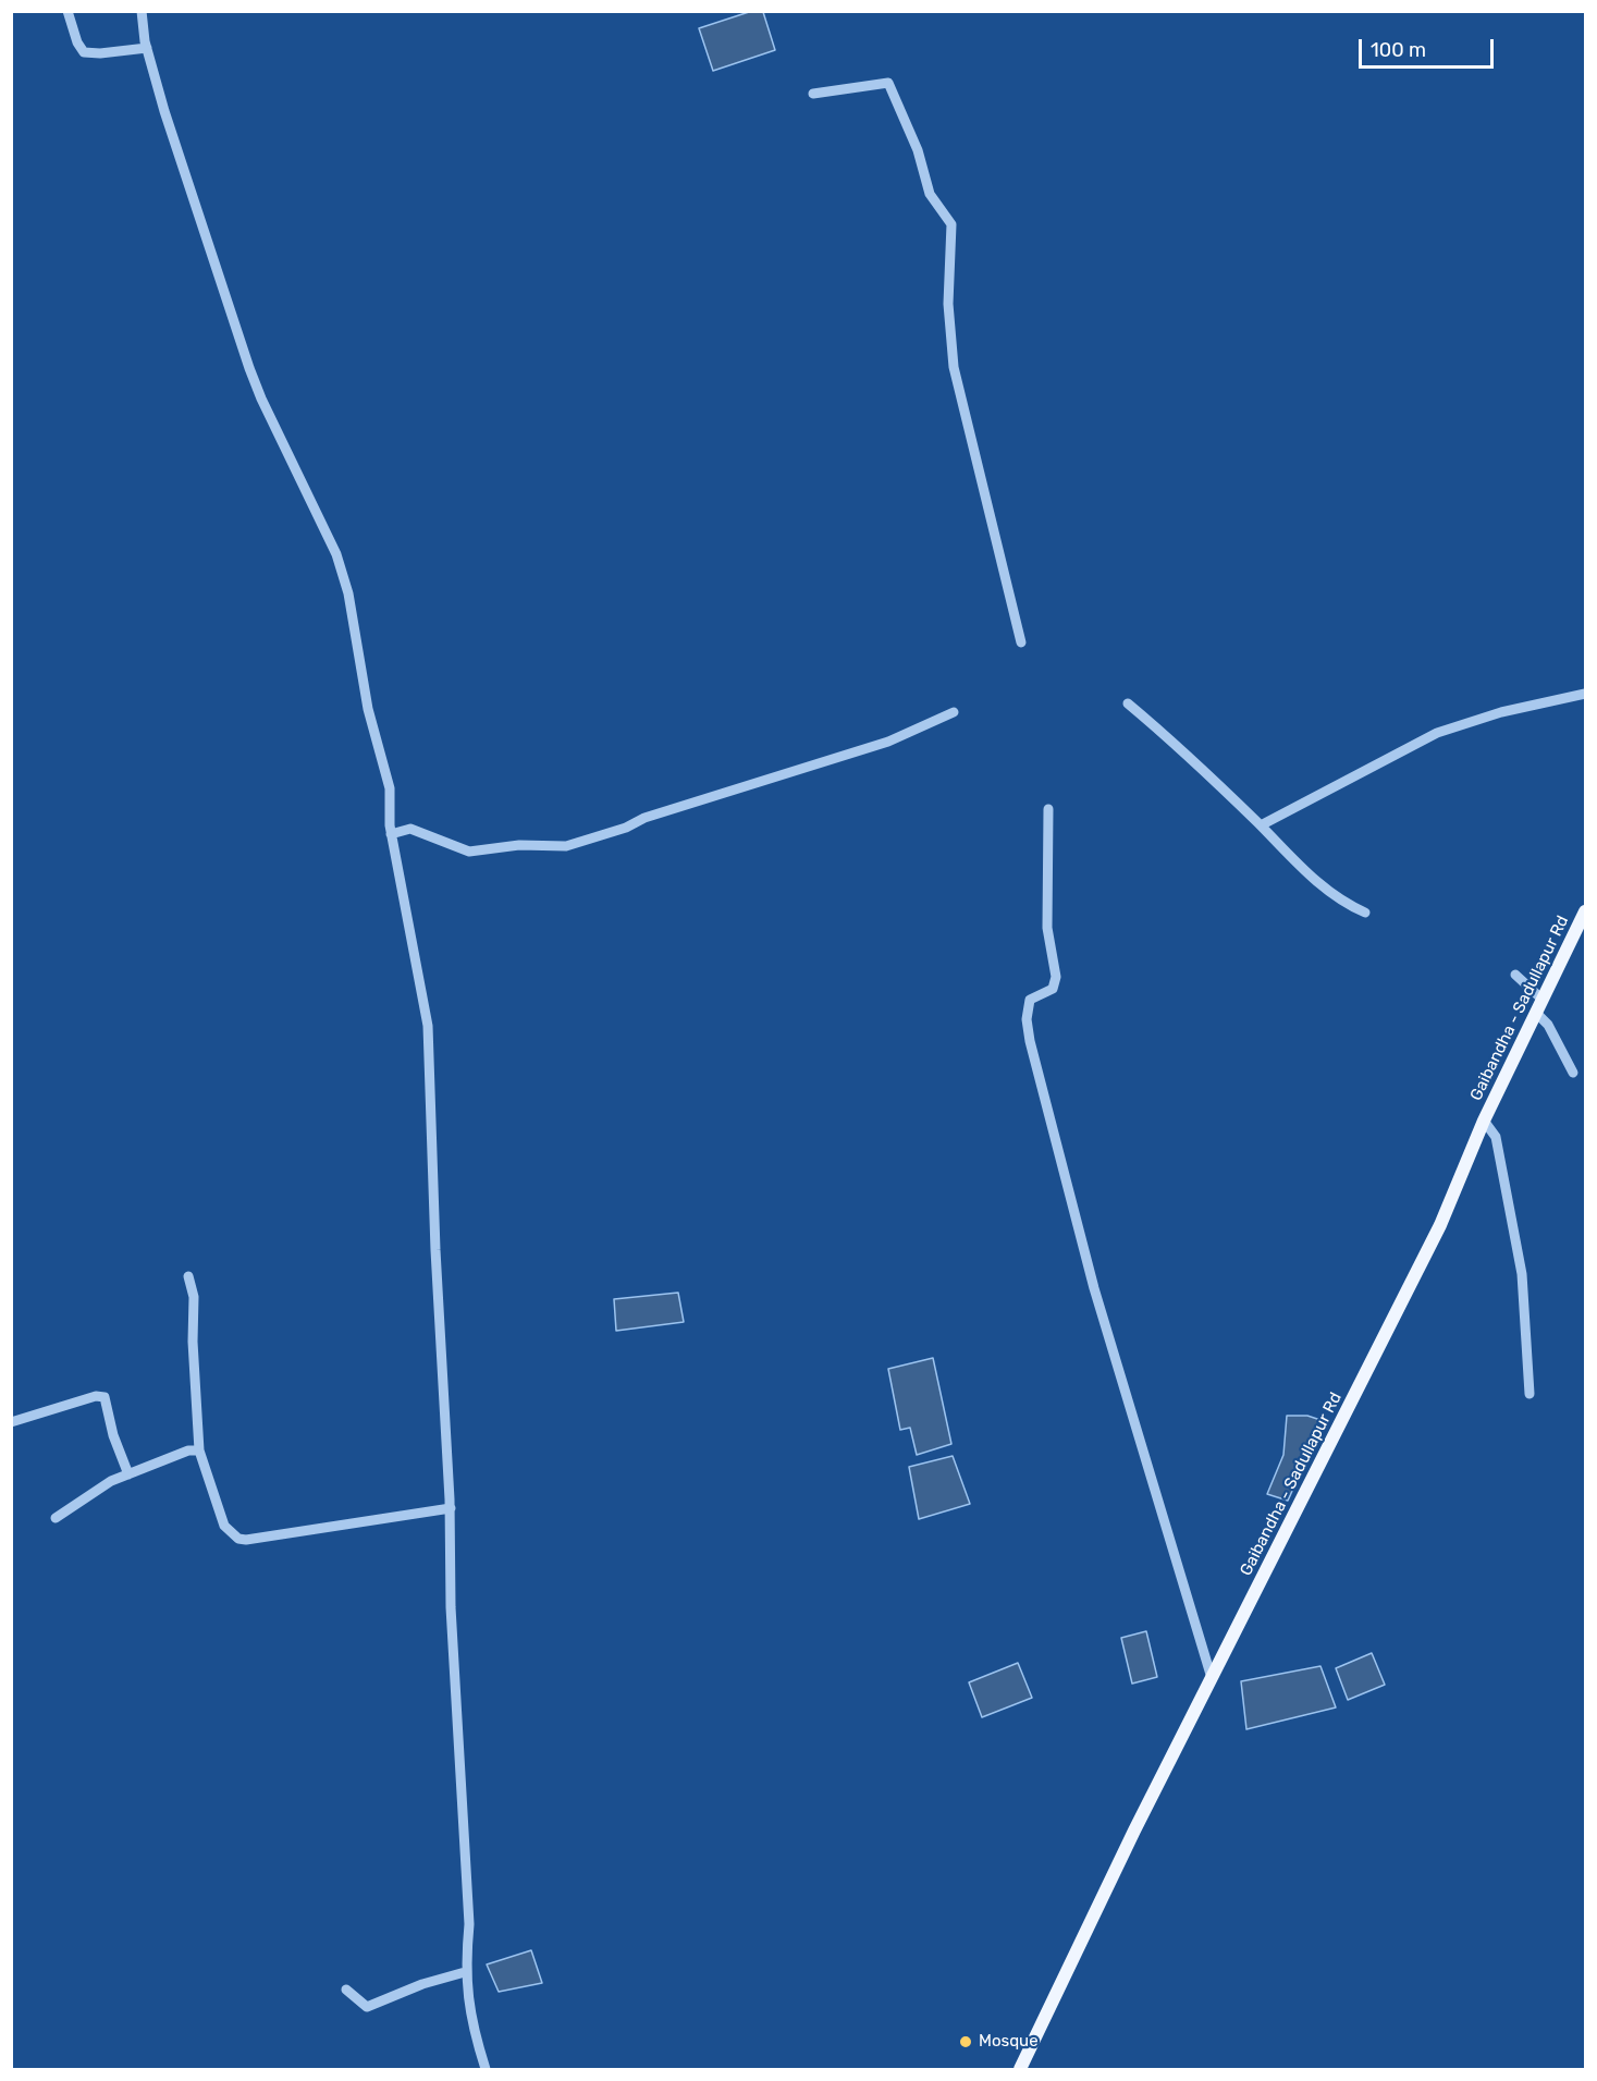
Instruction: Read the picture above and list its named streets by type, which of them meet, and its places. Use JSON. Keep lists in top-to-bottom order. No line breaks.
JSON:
{"streets":{"main road":["Gaibandha - Sadullapur Rd"]},"places":["Mosque"],"scale_bar":"100 m"}
